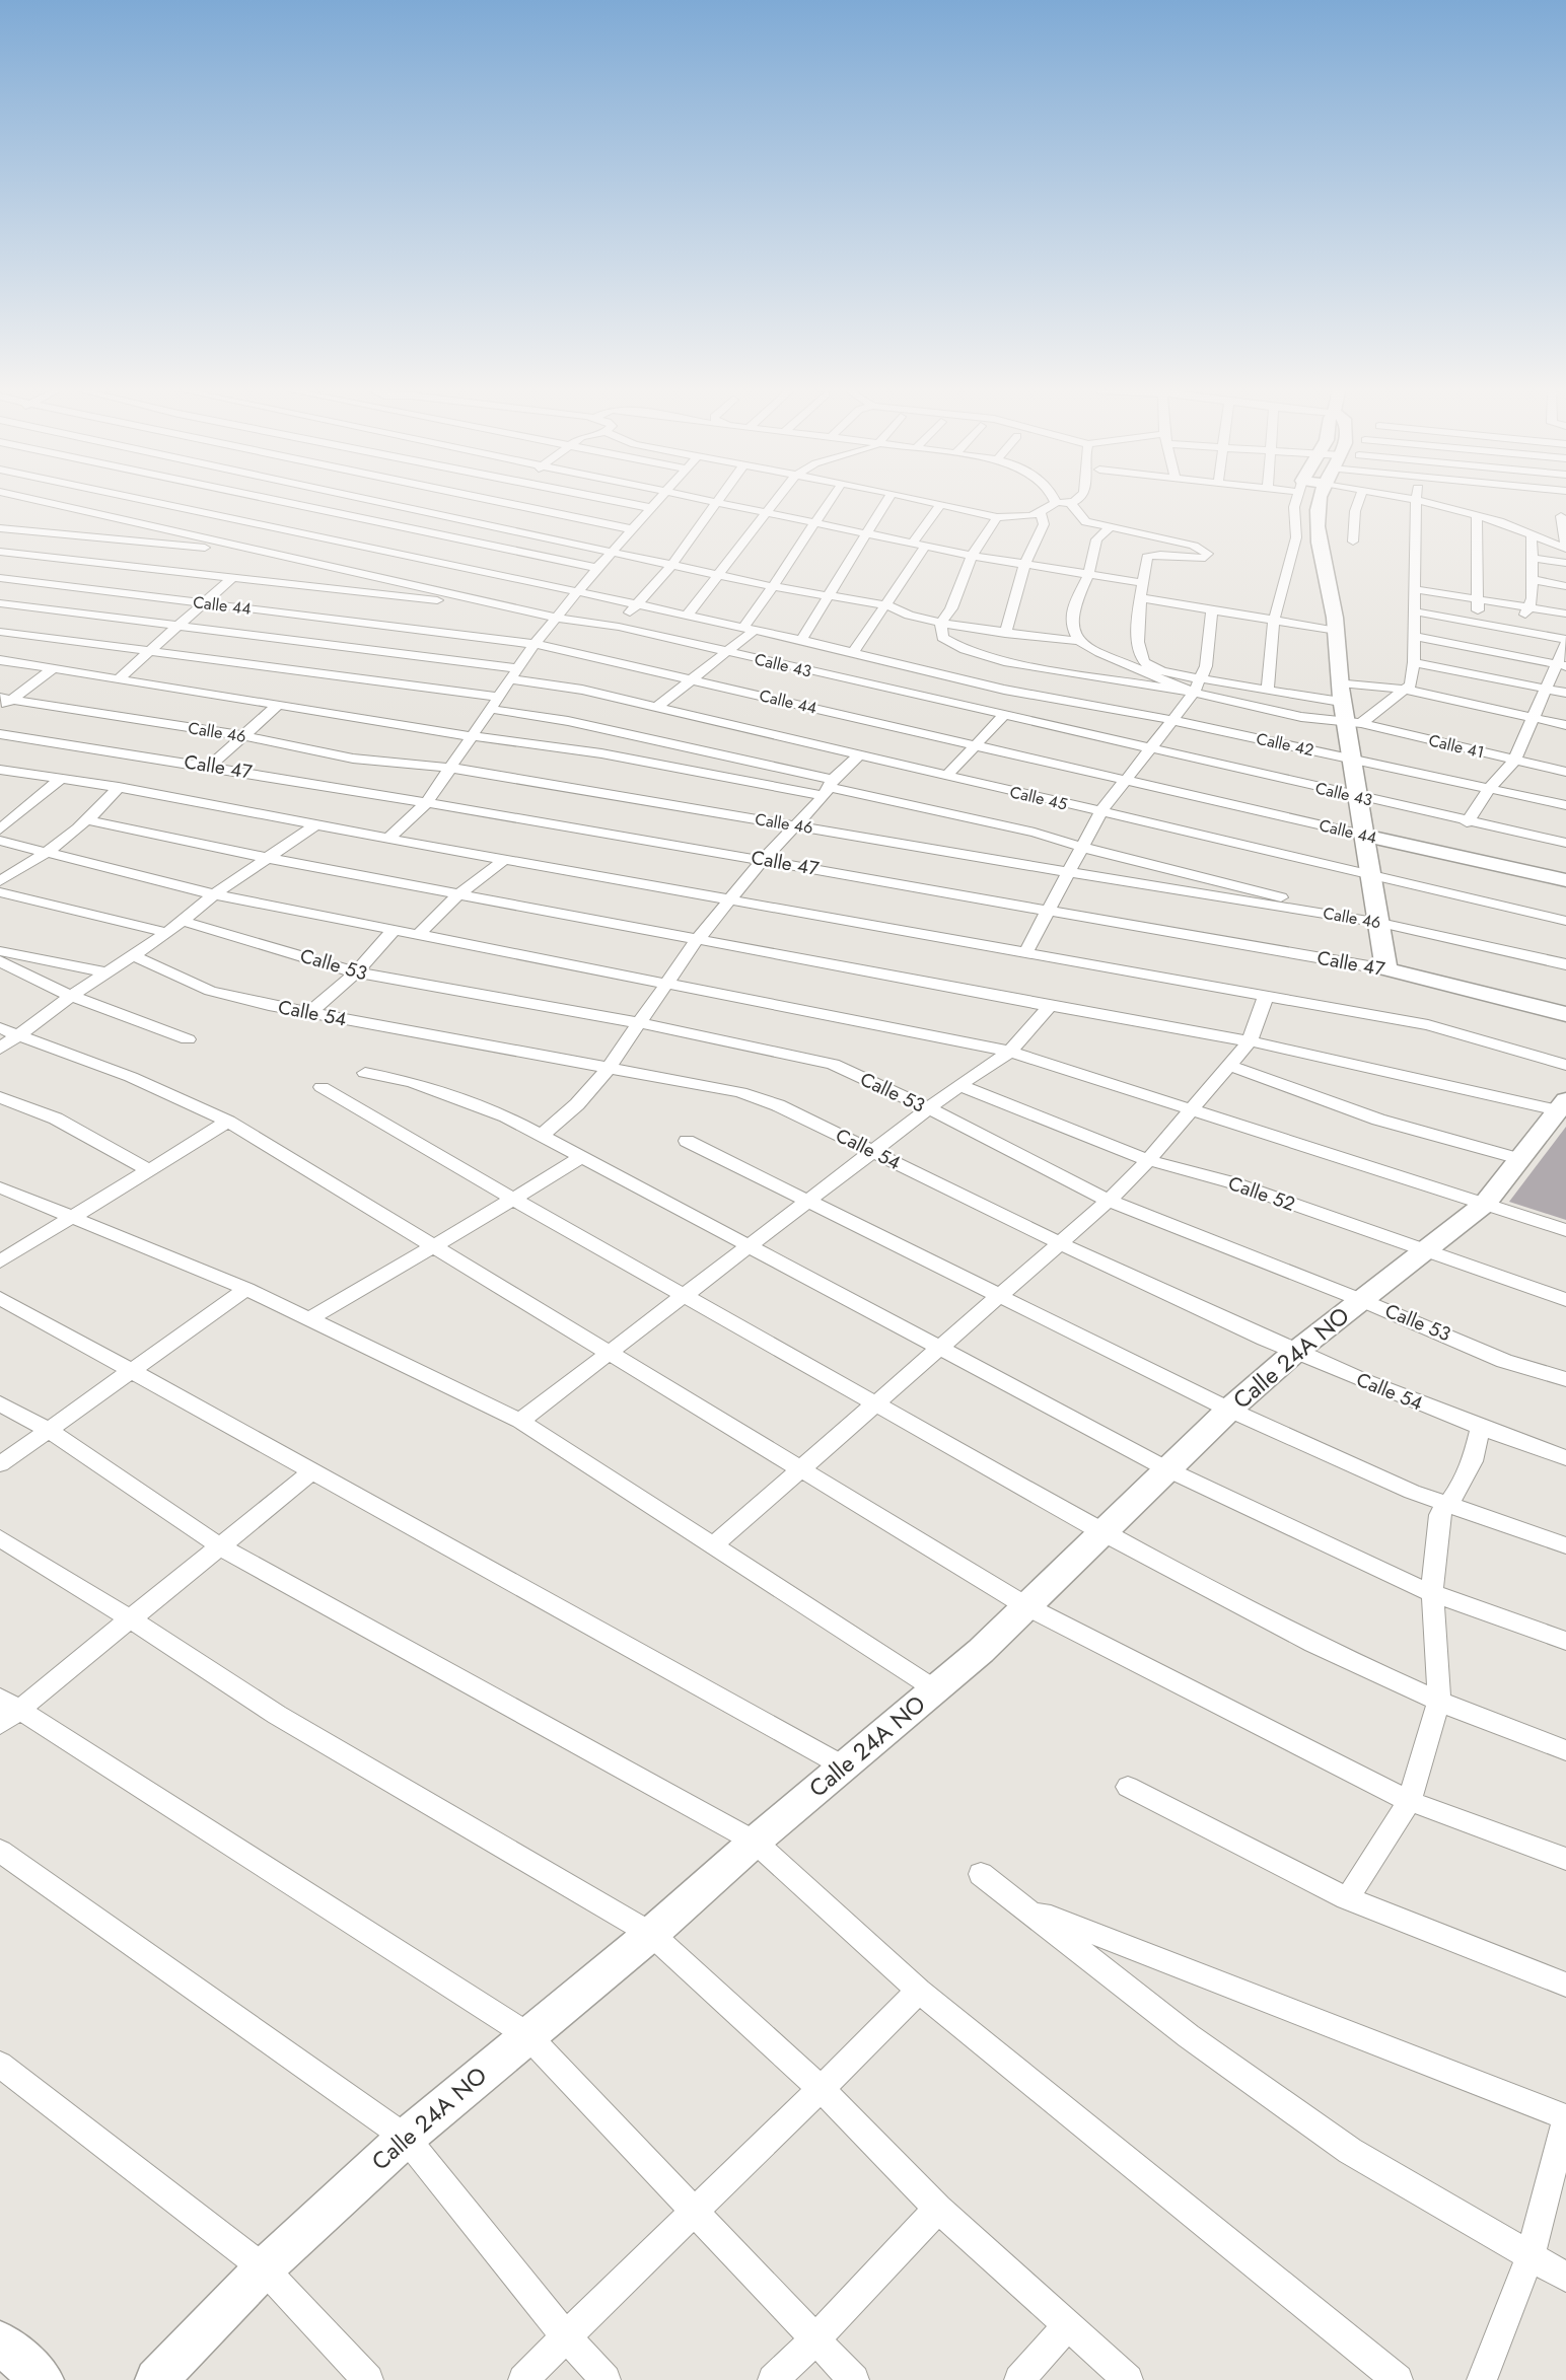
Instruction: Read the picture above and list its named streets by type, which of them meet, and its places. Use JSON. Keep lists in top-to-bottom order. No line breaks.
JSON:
{"streets":{"street":["Calle 44","Calle 43","Calle 46","Calle 42","Calle 41","Calle 47","Calle 45","Calle 53","Calle 54","Calle 52","Calle 24A NO"]},"crossings":[["Calle 53","Calle 24A NO"],["Calle 54","Calle 24A NO"],["Calle 52","Calle 24A NO"]]}
